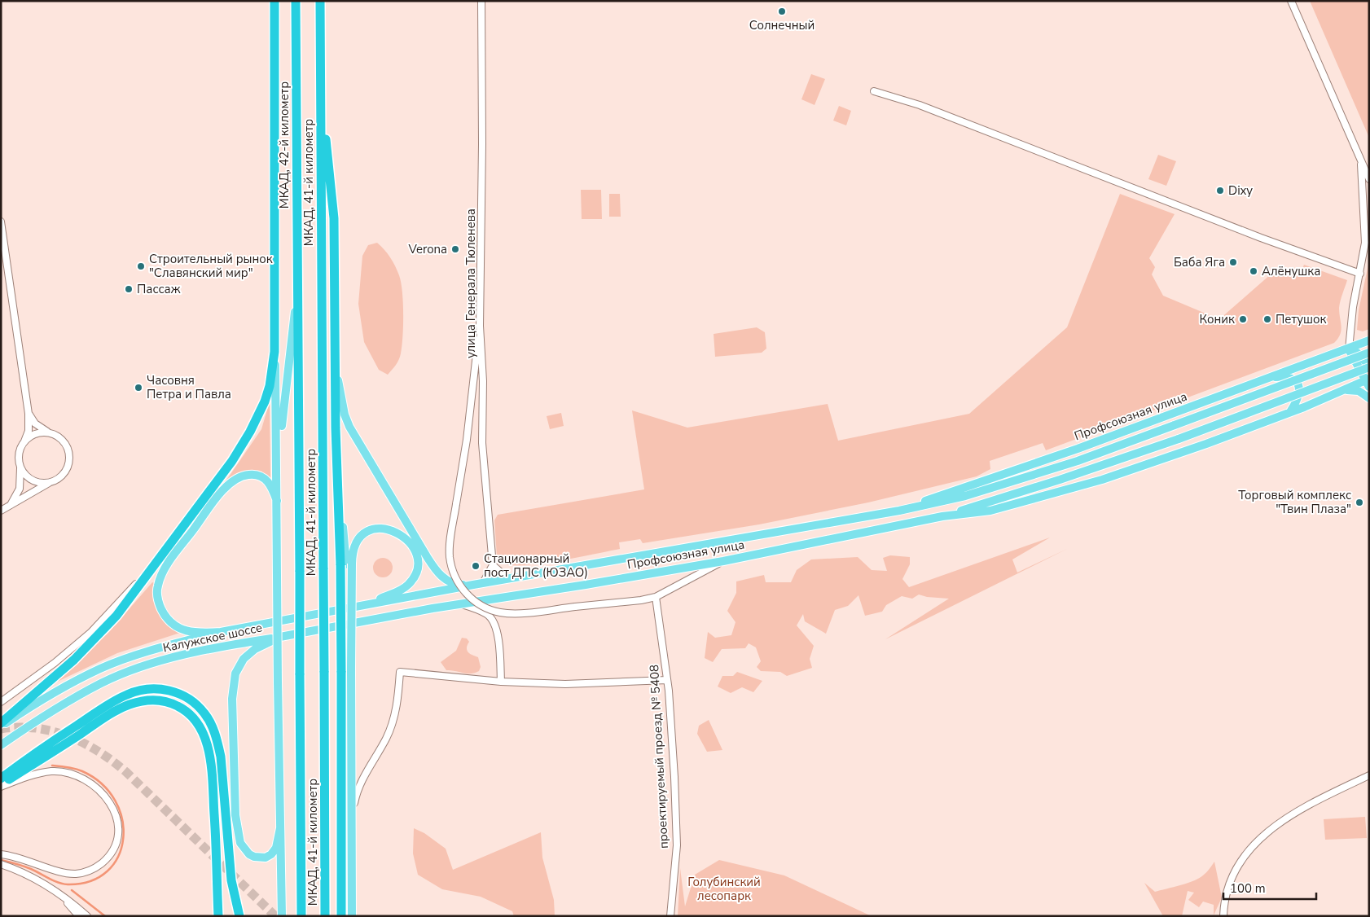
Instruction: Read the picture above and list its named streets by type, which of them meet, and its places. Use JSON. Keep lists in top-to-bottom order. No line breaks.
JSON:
{"streets":{"highway":["МКАД, 42-й километр","МКАД, 41-й километр"],"main road":["Профсоюзная улица","Калужское шоссе"],"street":["улица Генерала Тюленева","проектируемый проезд № 5408"]},"crossings":[["МКАД, 42-й километр","МКАД, 41-й километр"],["Профсоюзная улица","Калужское шоссе"]],"parks":["Голубинский лесопарк"],"places":["Солнечный","Dixy","Verona","Баба Яга","Строительный рынок \"Славянский мир\"","Алёнушка","Пассаж","Коник","Петушок","Часовня Петра и Павла","Торговый комплекс \"Твин Плаза\"","Стационарный пост ДПС (ЮЗАО)"],"scale_bar":"100 m"}
